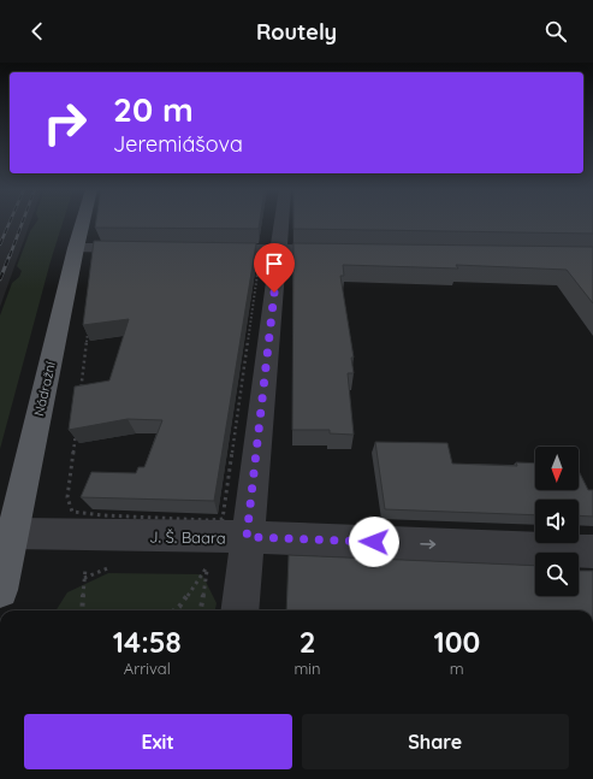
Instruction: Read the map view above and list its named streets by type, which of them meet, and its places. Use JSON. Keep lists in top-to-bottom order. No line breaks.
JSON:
{"streets":{"main road":["Nádražní"],"street":["J. Š. Baara"]},"crossings":[["Nádražní","J. Š. Baara"]],"one_way":["J. Š. Baara"],"north":"bottom","page":{"header":"Routely","turn":["20 m","Jeremiášova"],"eta":["14:58","Arrival","2","min","100","m"],"buttons":["Exit","Share"]}}
